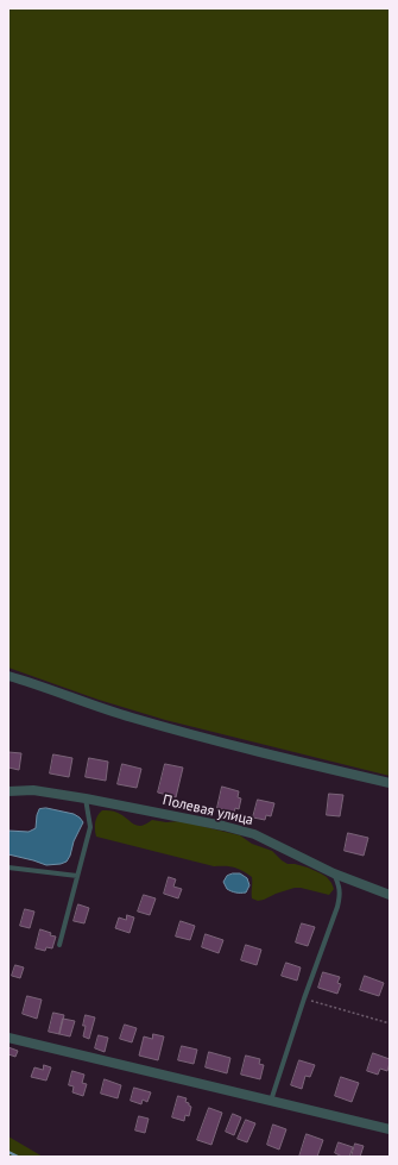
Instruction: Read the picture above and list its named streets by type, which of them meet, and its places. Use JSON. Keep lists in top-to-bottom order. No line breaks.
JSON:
{"streets":{"street":["Полевая улица"]}}
